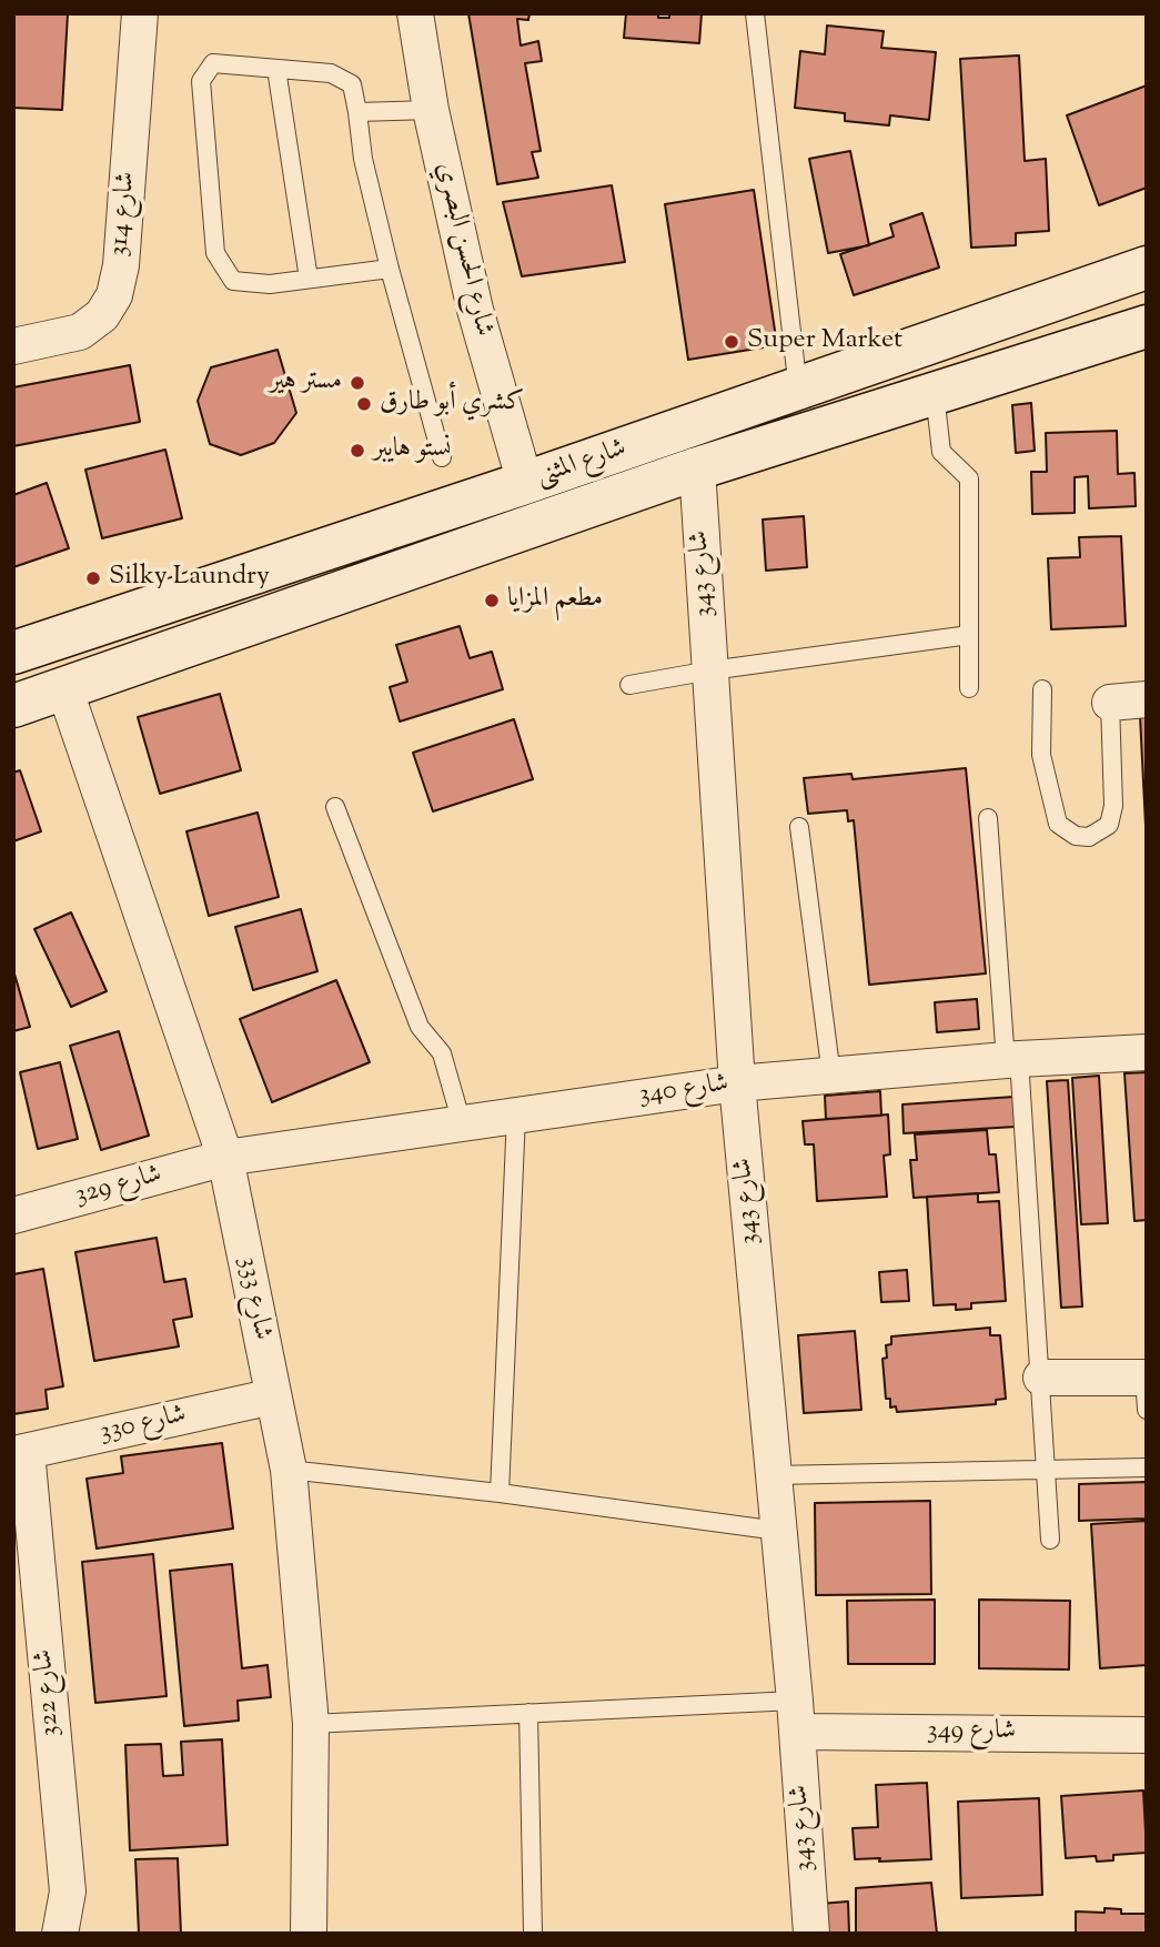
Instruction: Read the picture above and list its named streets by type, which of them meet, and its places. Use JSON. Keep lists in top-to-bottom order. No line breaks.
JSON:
{"streets":{"street":["شارع 314","شارع الحسن البصري","شارع المثنى","شارع 343","شارع 340","شارع 329","شارع 333","شارع 330","شارع 322","شارع 349"]},"crossings":[["شارع الحسن البصري","شارع المثنى"],["شارع المثنى","شارع 343"],["شارع المثنى","شارع 333"],["شارع 343","شارع 340"],["شارع 343","شارع 349"],["شارع 340","شارع 329"],["شارع 340","شارع 333"],["شارع 329","شارع 333"],["شارع 333","شارع 330"],["شارع 330","شارع 322"]],"places":["Super Market","مستر هير","كشري أبو طارق","نستو هايبر","Silky Laundry","مطعم المزايا"]}
